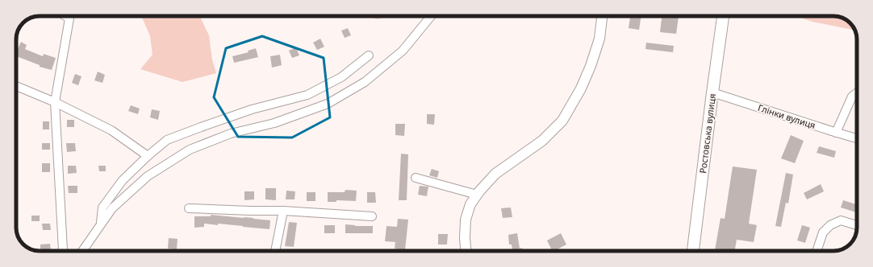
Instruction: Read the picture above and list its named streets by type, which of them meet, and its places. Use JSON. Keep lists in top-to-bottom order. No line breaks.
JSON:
{"streets":{"highway":["Ростовська вулиця"],"street":["Глінки вулиця"]},"crossings":[["Глінки вулиця","Ростовська вулиця"]]}
